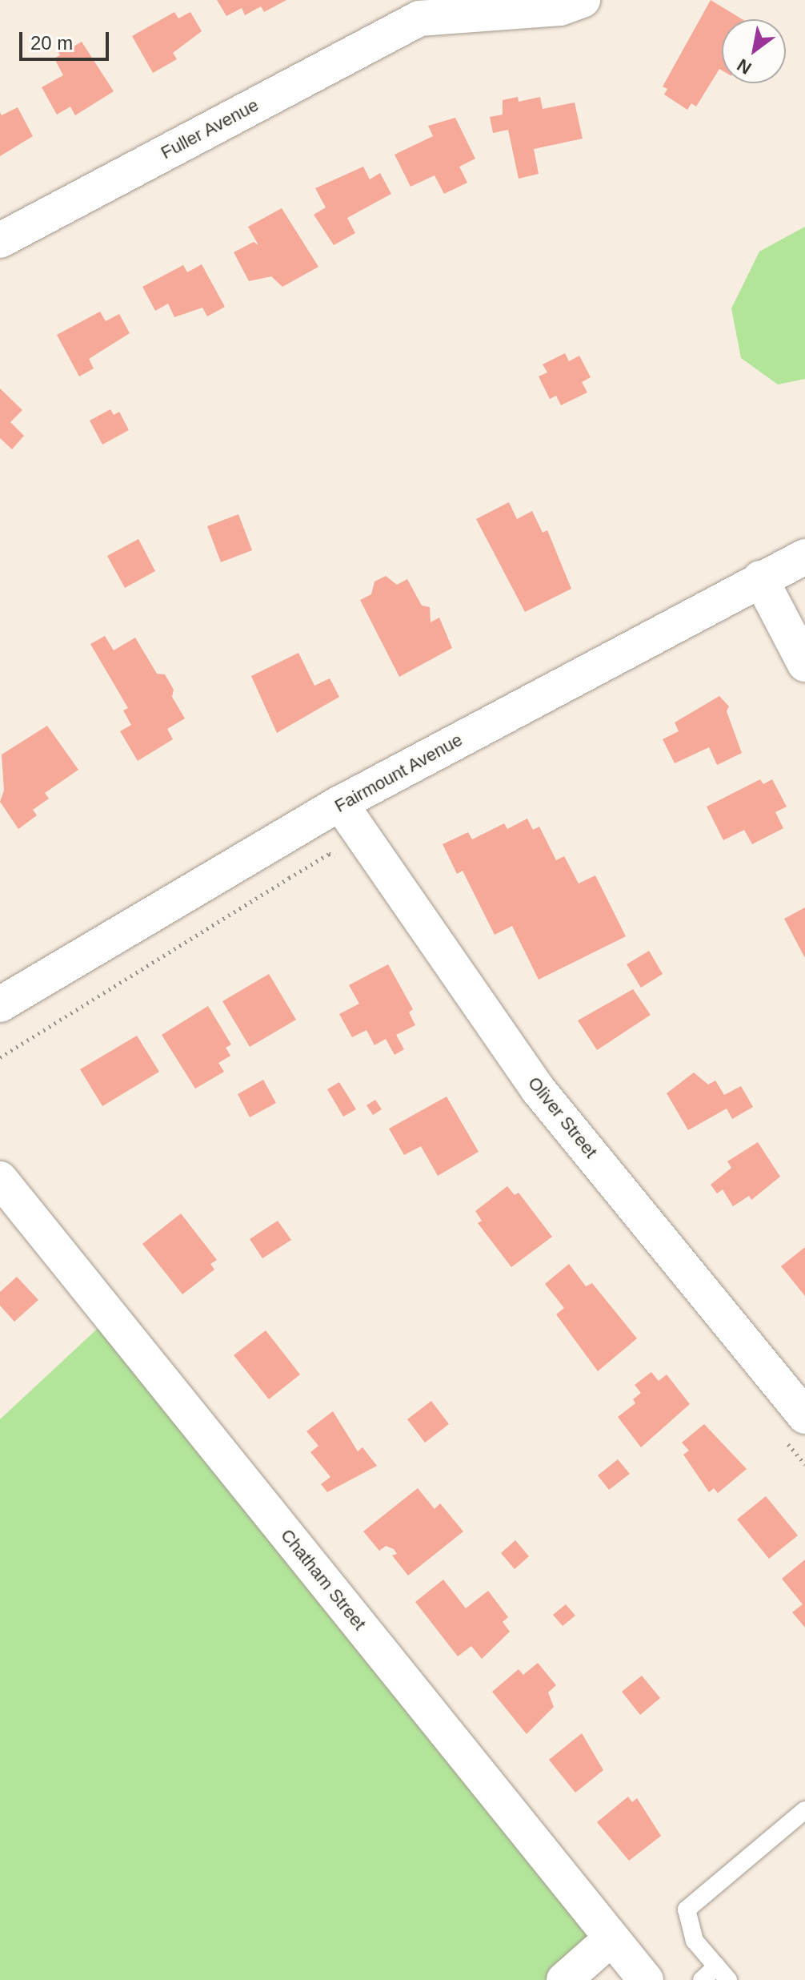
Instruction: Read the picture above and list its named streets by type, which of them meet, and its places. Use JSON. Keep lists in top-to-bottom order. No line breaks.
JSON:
{"streets":{"street":["Fuller Avenue","Fairmount Avenue","Oliver Street","Chatham Street"]},"crossings":[["Fairmount Avenue","Oliver Street"]],"scale_bar":"20 m","north":"bottom left"}
